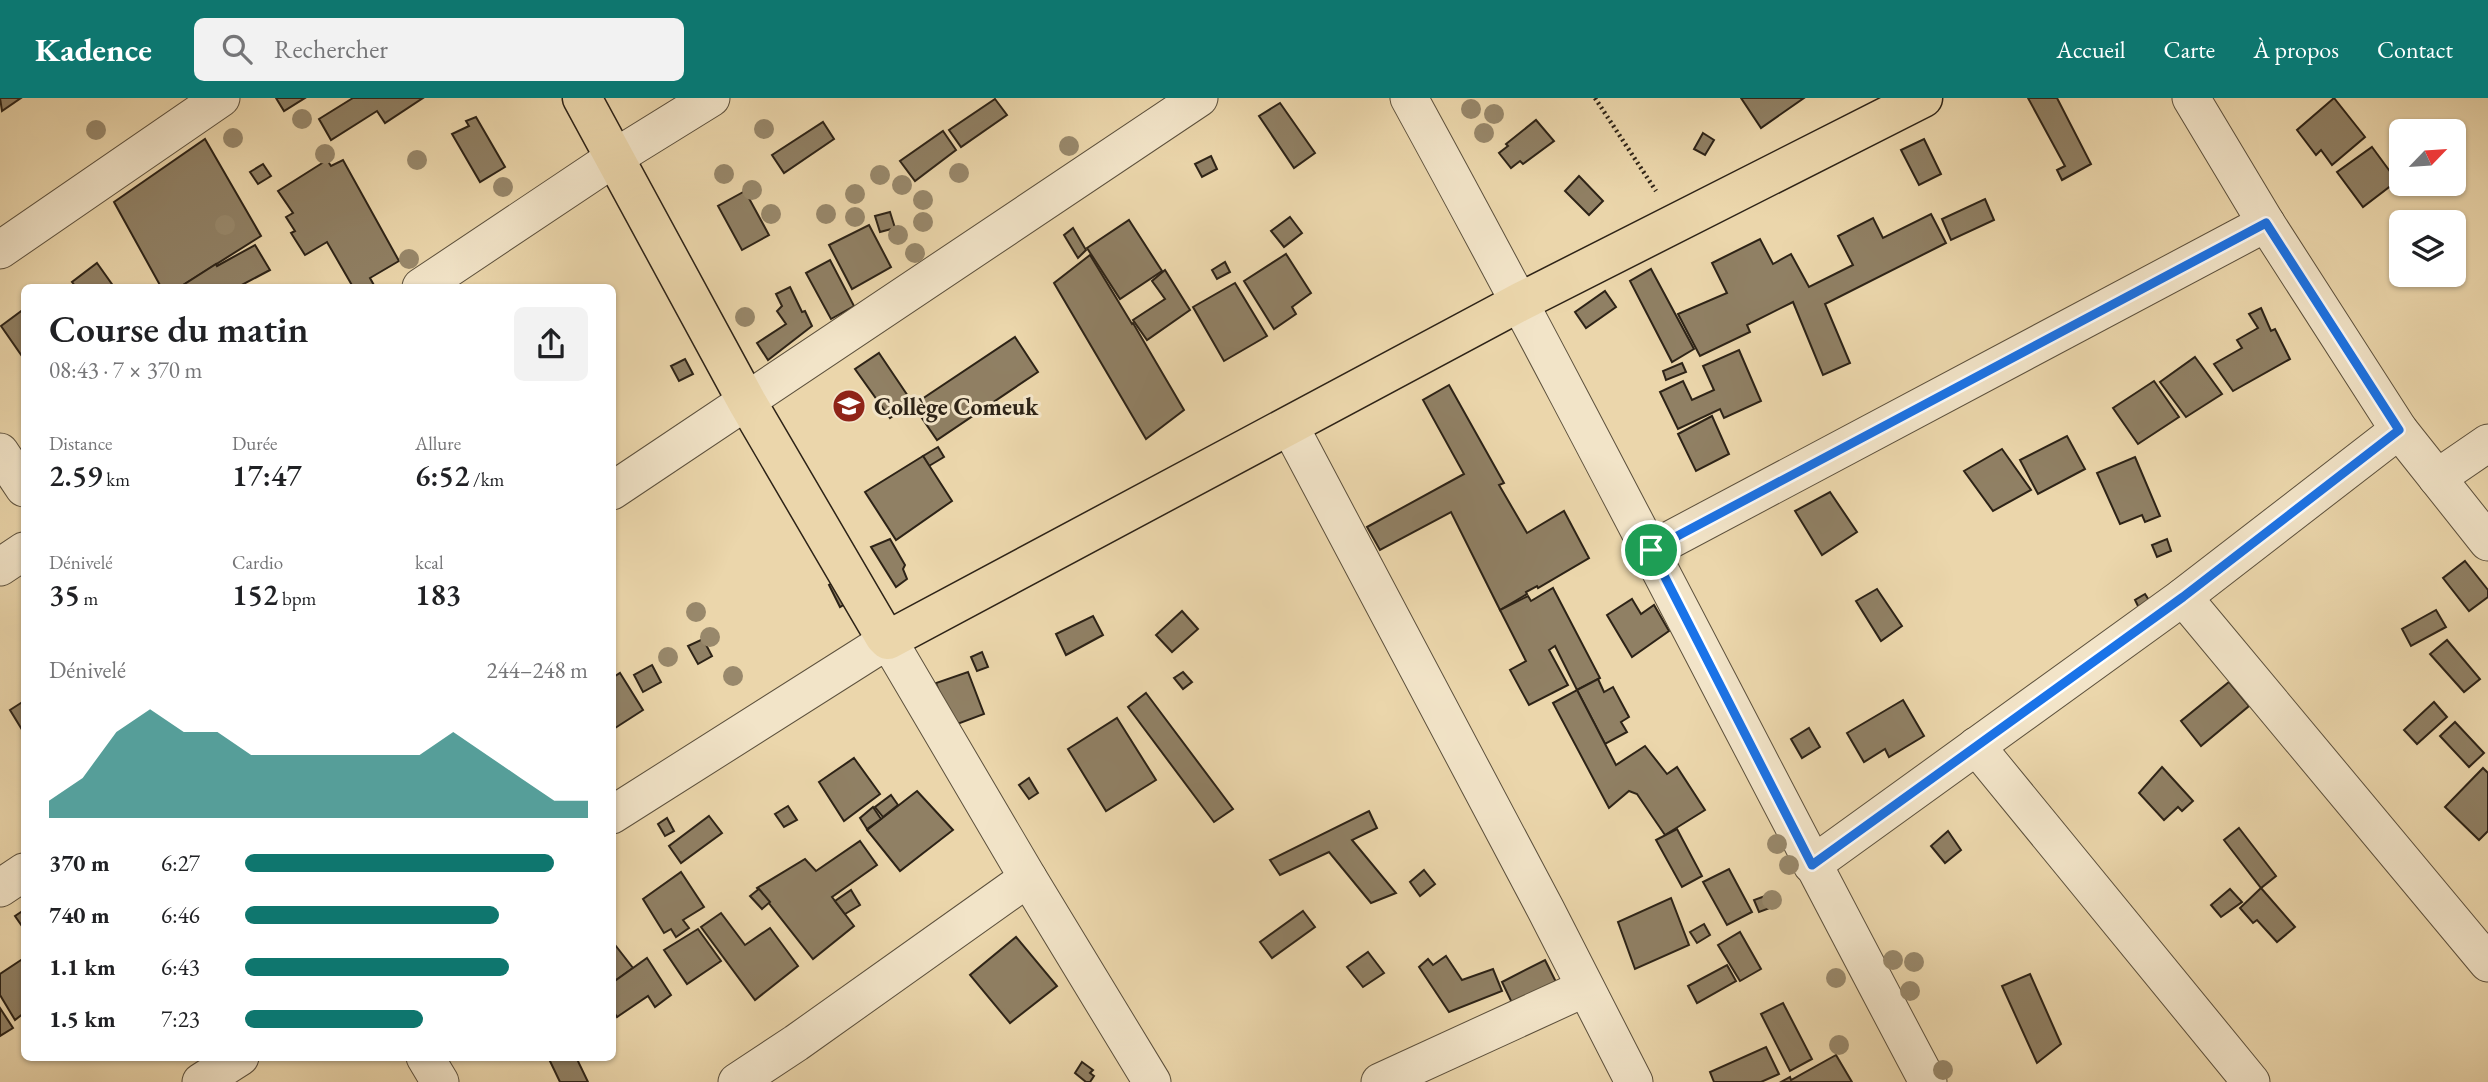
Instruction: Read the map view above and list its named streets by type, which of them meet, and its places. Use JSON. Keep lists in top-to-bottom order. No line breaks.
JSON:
{"places":{"school or university":["Collège Comeuk"]},"north":"top right","page":{"header":"Kadence","search":"Rechercher","nav":["Accueil","Carte","À propos","Contact"],"heading":["Course du matin","08:43 · 7 × 370 m"],"stats":[["Distance","2.59 km"],["Durée","17:47"],["Allure","6:52 /km"],["Dénivelé","35 m"],["Cardio","152 bpm"],["kcal","183"]],"chart":["Dénivelé","244–248 m"],"list":[{"name":"370 m","note":"6:27"},{"name":"740 m","note":"6:46"},{"name":"1.1 km","note":"6:43"},{"name":"1.5 km","note":"7:23"}]}}
